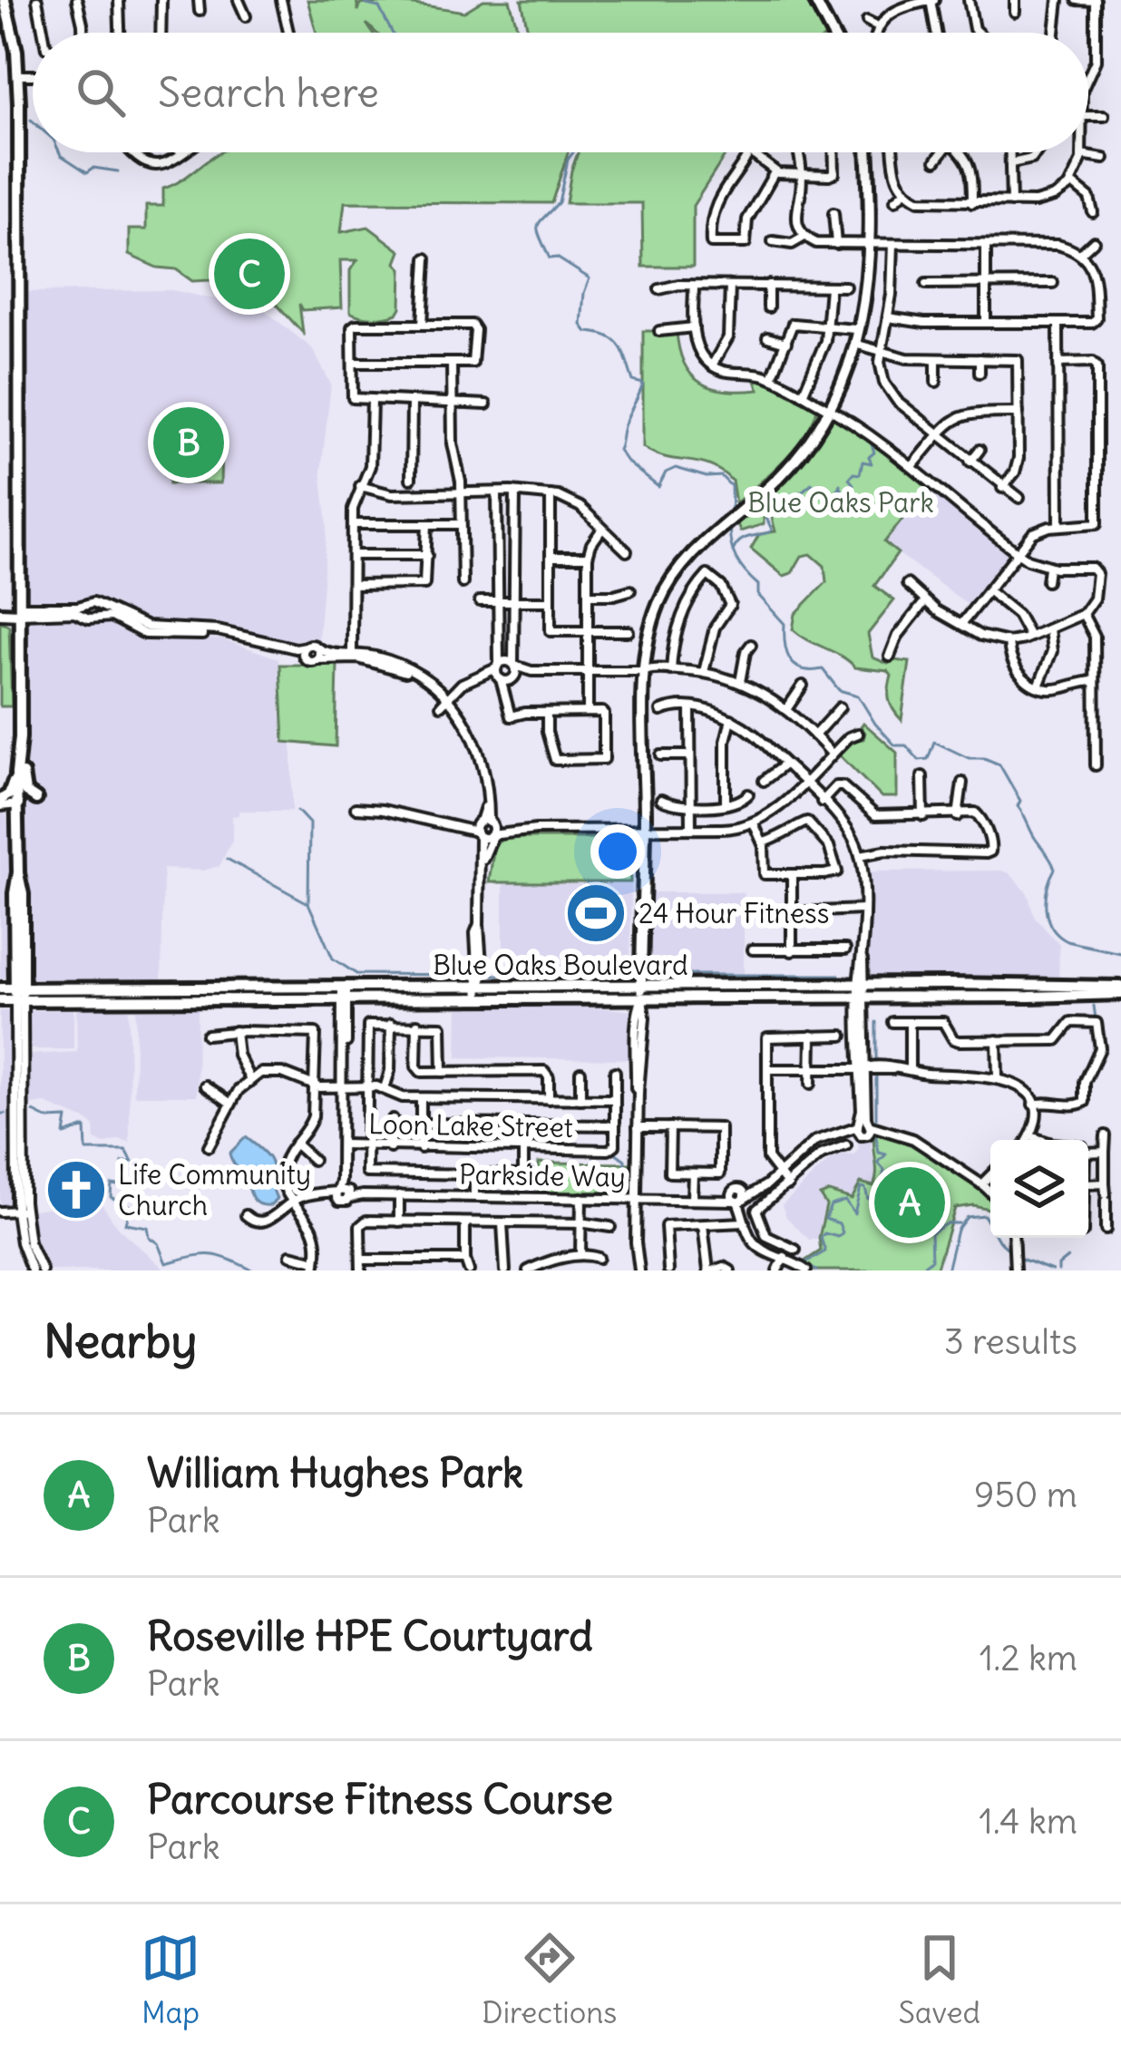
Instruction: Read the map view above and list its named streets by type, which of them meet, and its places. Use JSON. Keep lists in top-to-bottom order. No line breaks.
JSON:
{"streets":{"main road":["Blue Oaks Boulevard"],"street":["Loon Lake Street","Parkside Way"]},"parks":["Blue Oaks Park"],"places":{"sports":["24 Hour Fitness"],"church":["Life Community Church"]},"page":{"search":"Search here","pins":["C","B","A"],"heading":["Nearby","3 results"],"list":[{"mark":"A","name":"William Hughes Park","note":"Park","value":"950 m"},{"mark":"B","name":"Roseville HPE Courtyard","note":"Park","value":"1.2 km"},{"mark":"C","name":"Parcourse Fitness Course","note":"Park","value":"1.4 km"}],"nav":["Map","Directions","Saved"]}}
